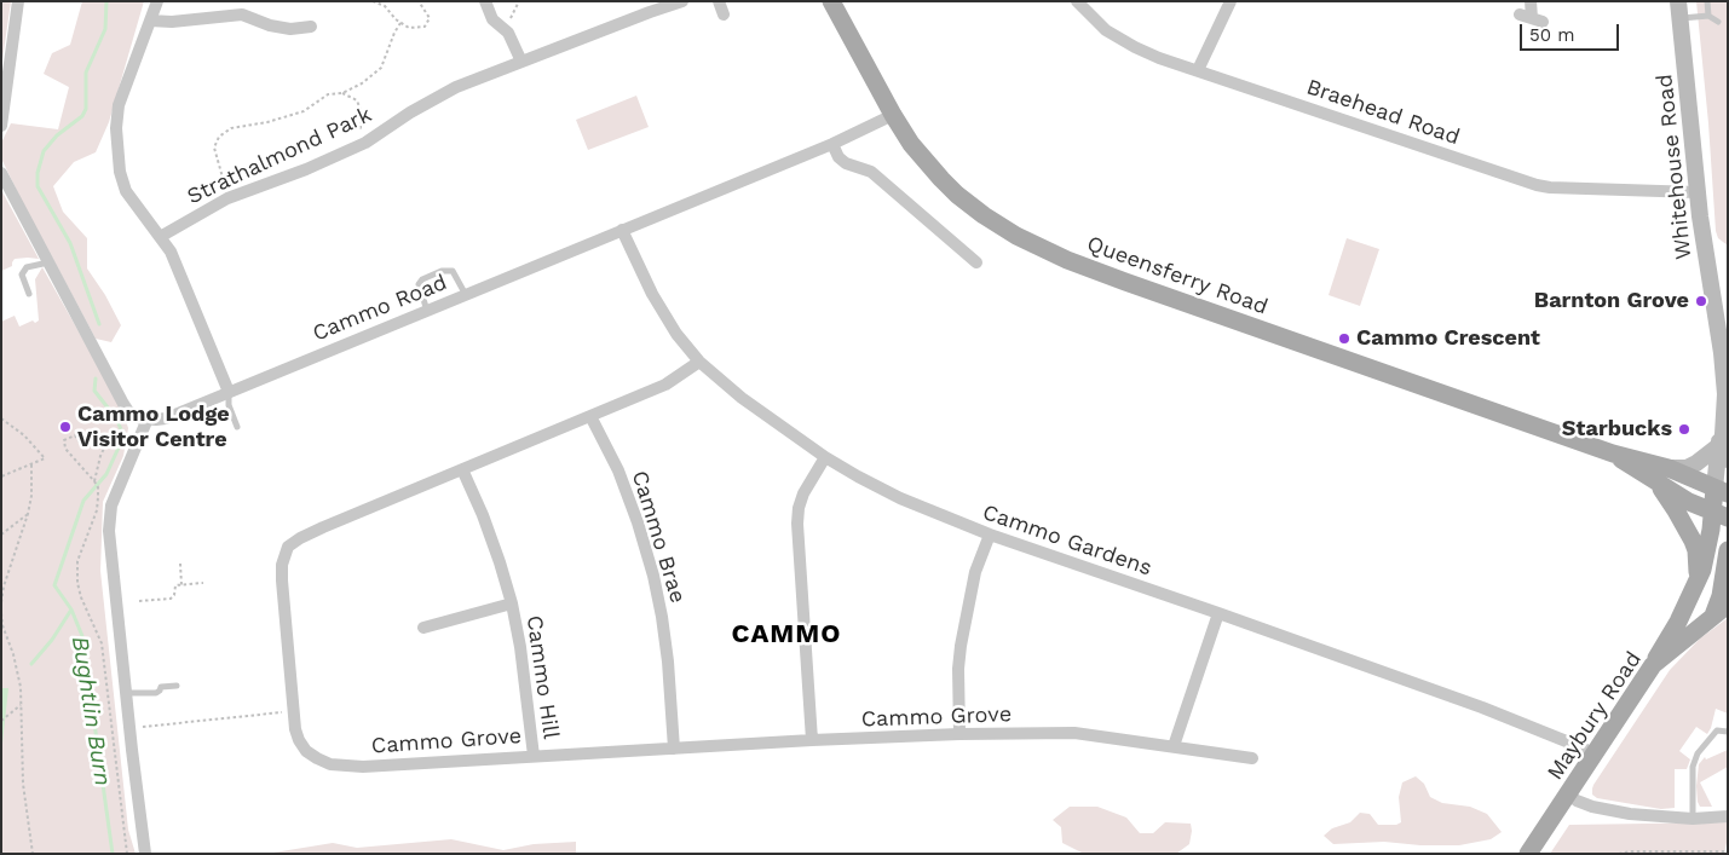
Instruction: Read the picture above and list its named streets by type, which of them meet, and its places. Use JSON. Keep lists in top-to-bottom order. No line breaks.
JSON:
{"streets":{"main road":["Queensferry Road","Maybury Road"],"street":["Braehead Road","Strathalmond Park","Whitehouse Road","Cammo Road","Cammo Brae","Cammo Gardens","Cammo Hill","Cammo Grove"]},"crossings":[["Braehead Road","Whitehouse Road"],["Whitehouse Road","Queensferry Road"],["Queensferry Road","Cammo Road"],["Cammo Road","Cammo Gardens"],["Cammo Brae","Cammo Grove"],["Cammo Gardens","Maybury Road"],["Cammo Gardens","Cammo Grove"],["Cammo Hill","Cammo Grove"]],"districts":["CAMMO"],"water":["Bughtlin Burn"],"places":["Barnton Grove","Cammo Crescent","Cammo Lodge Visitor Centre","Starbucks"],"scale_bar":"50 m"}
